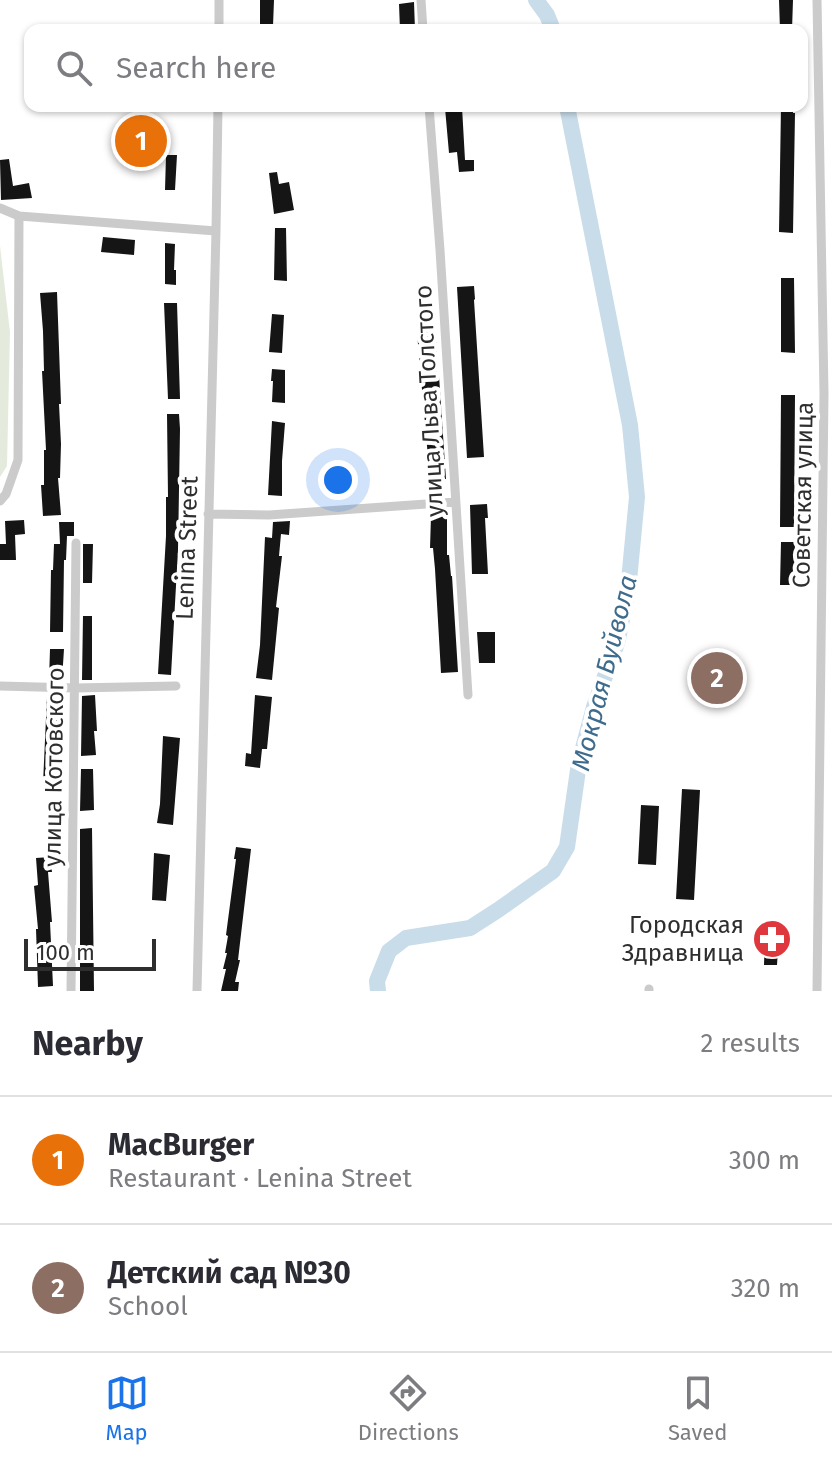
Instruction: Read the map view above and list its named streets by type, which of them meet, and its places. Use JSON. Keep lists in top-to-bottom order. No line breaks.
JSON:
{"streets":{"street":["улица Льва Толстого","Советская улица","Lenina Street","улица Котовского"]},"water":["Мокрая Буйвола"],"places":{"pharmacy":["Городская Здравница"]},"scale_bar":"100 m","page":{"search":"Search here","pins":["1","2"],"scale":"100 m","heading":["Nearby","2 results"],"list":[{"mark":"1","name":"MacBurger","note":"Restaurant · Lenina Street","value":"300 m"},{"mark":"2","name":"Детский сад №30","note":"School","value":"320 m"}],"nav":["Map","Directions","Saved"]}}
